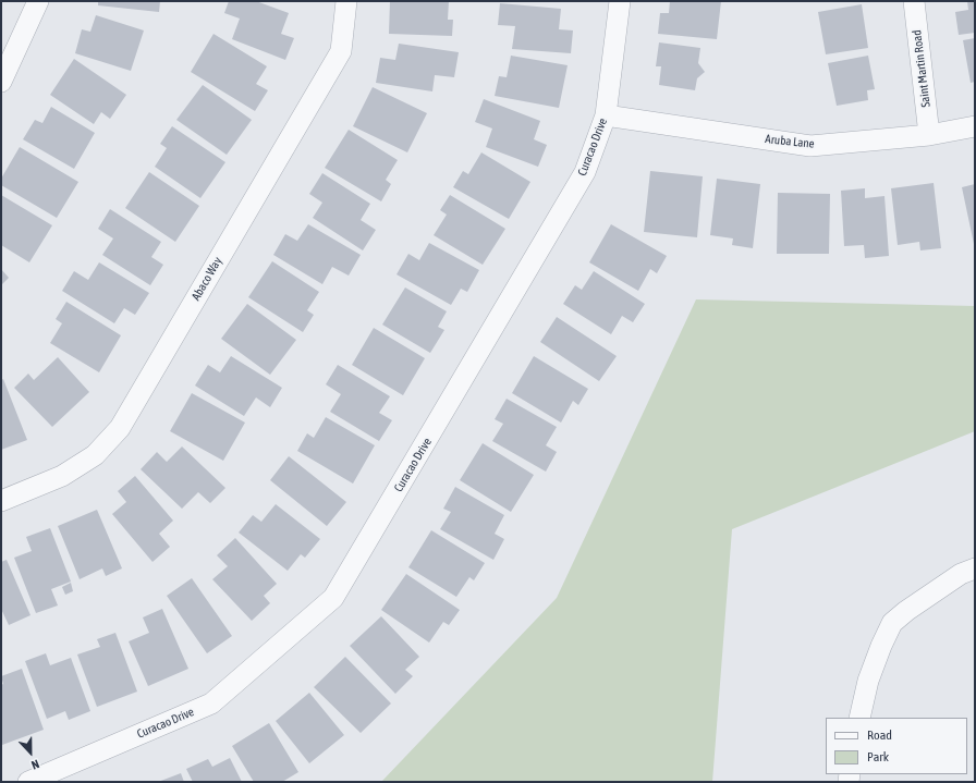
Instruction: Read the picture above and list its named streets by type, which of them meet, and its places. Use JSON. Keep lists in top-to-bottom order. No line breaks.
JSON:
{"streets":{"street":["Saint Martin Road","Aruba Lane","Curacao Drive","Abaco Way"]},"crossings":[["Saint Martin Road","Aruba Lane"],["Aruba Lane","Curacao Drive"]],"legend":["Road","Park"],"north":"bottom"}
